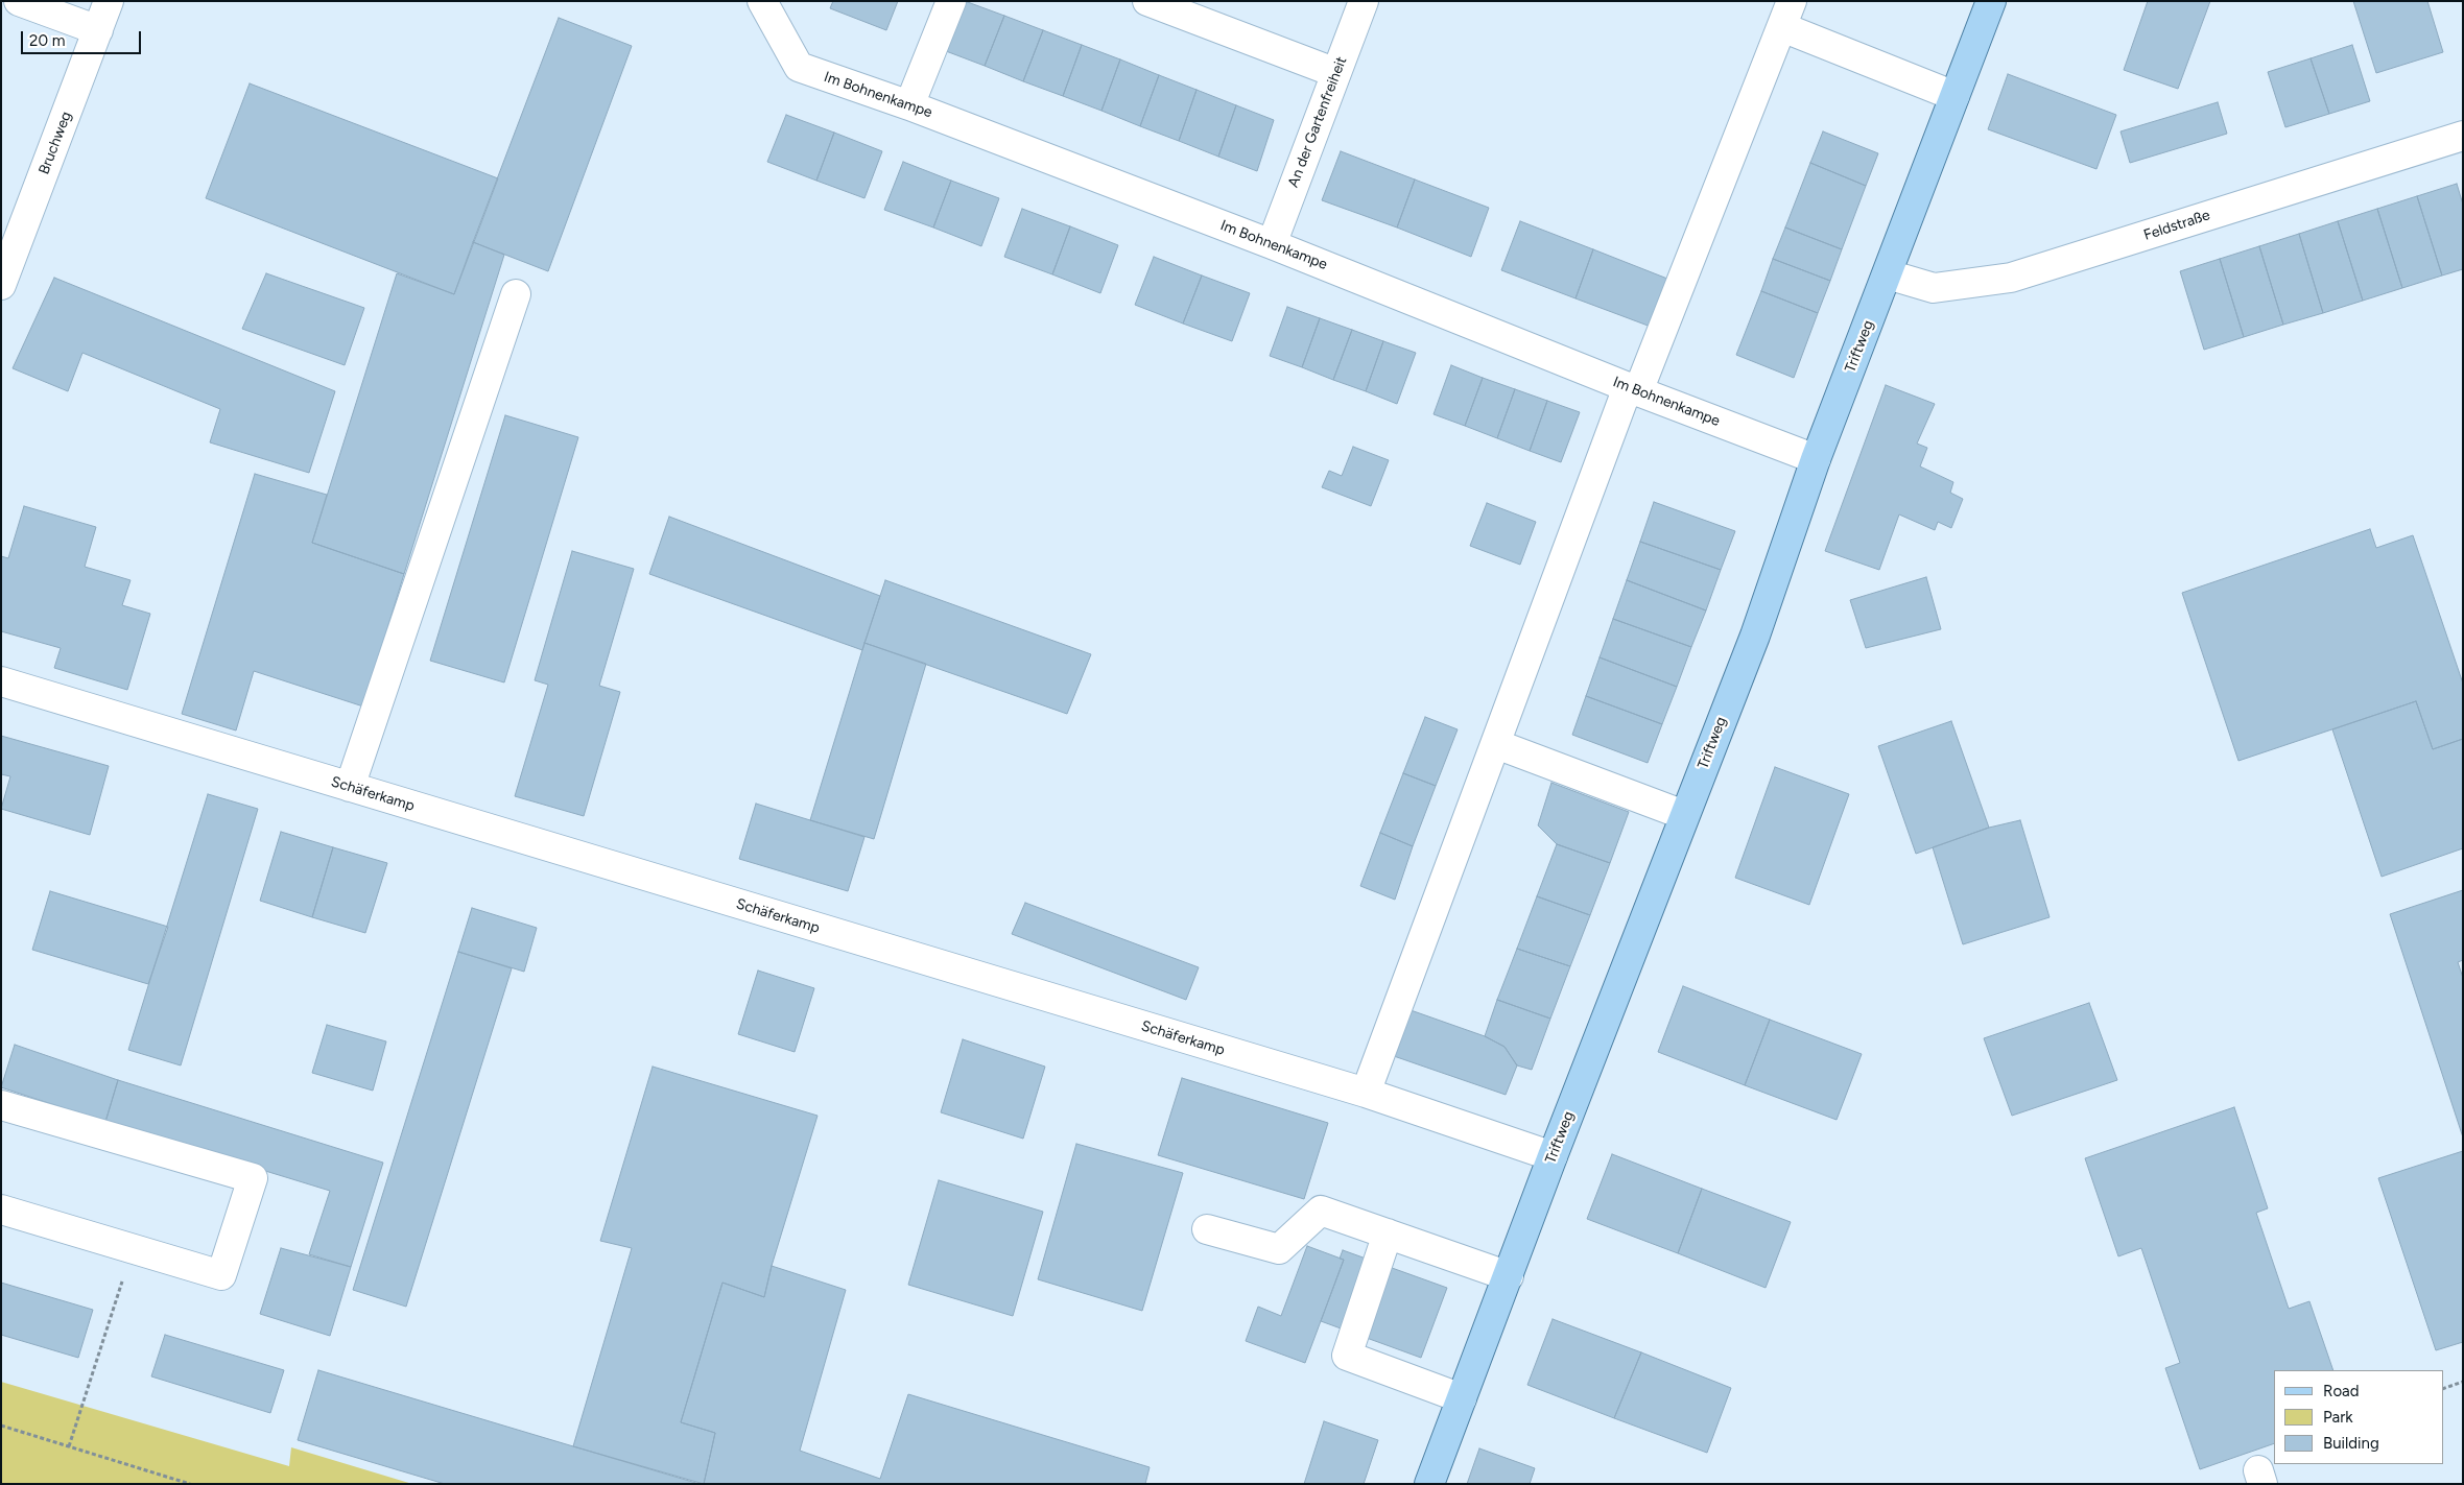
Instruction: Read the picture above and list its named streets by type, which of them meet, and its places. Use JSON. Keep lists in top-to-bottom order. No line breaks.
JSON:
{"streets":{"main road":["Triftweg"],"street":["Im Bohnenkampe","An der Gartenfreiheit","Bruchweg","Feldstraße","Schäferkamp"]},"crossings":[["Im Bohnenkampe","An der Gartenfreiheit"],["Im Bohnenkampe","Triftweg"],["Feldstraße","Triftweg"],["Triftweg","Schäferkamp"]],"legend":["Road","Park","Building"],"scale_bar":"20 m"}
